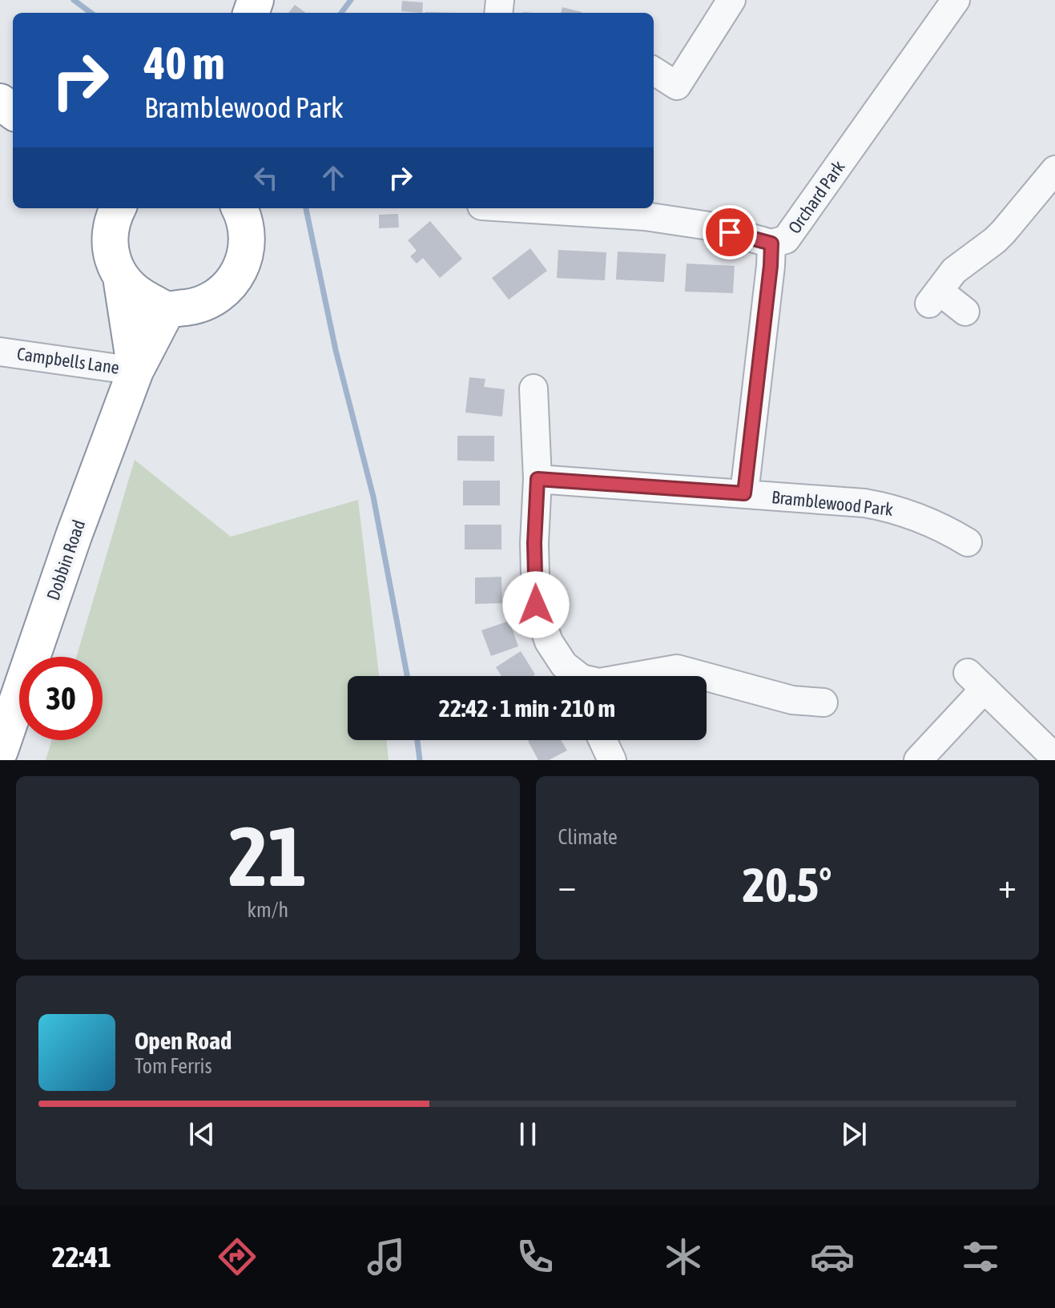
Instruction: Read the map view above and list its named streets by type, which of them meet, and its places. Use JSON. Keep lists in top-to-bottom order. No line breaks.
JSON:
{"streets":{"highway":["Dobbin Road"],"street":["Orchard Park","Campbells Lane","Bramblewood Park"]},"crossings":[["Orchard Park","Bramblewood Park"],["Campbells Lane","Dobbin Road"]],"page":{"turn":["40 m","Bramblewood Park"],"limit":"30","trip":"22:42 · 1 min · 210 m","tile":[["21","km/h"],"Climate"],"heat":["−","20.5°","+"],"song":["Open Road","Tom Ferris"],"tabs":"22:41"}}
